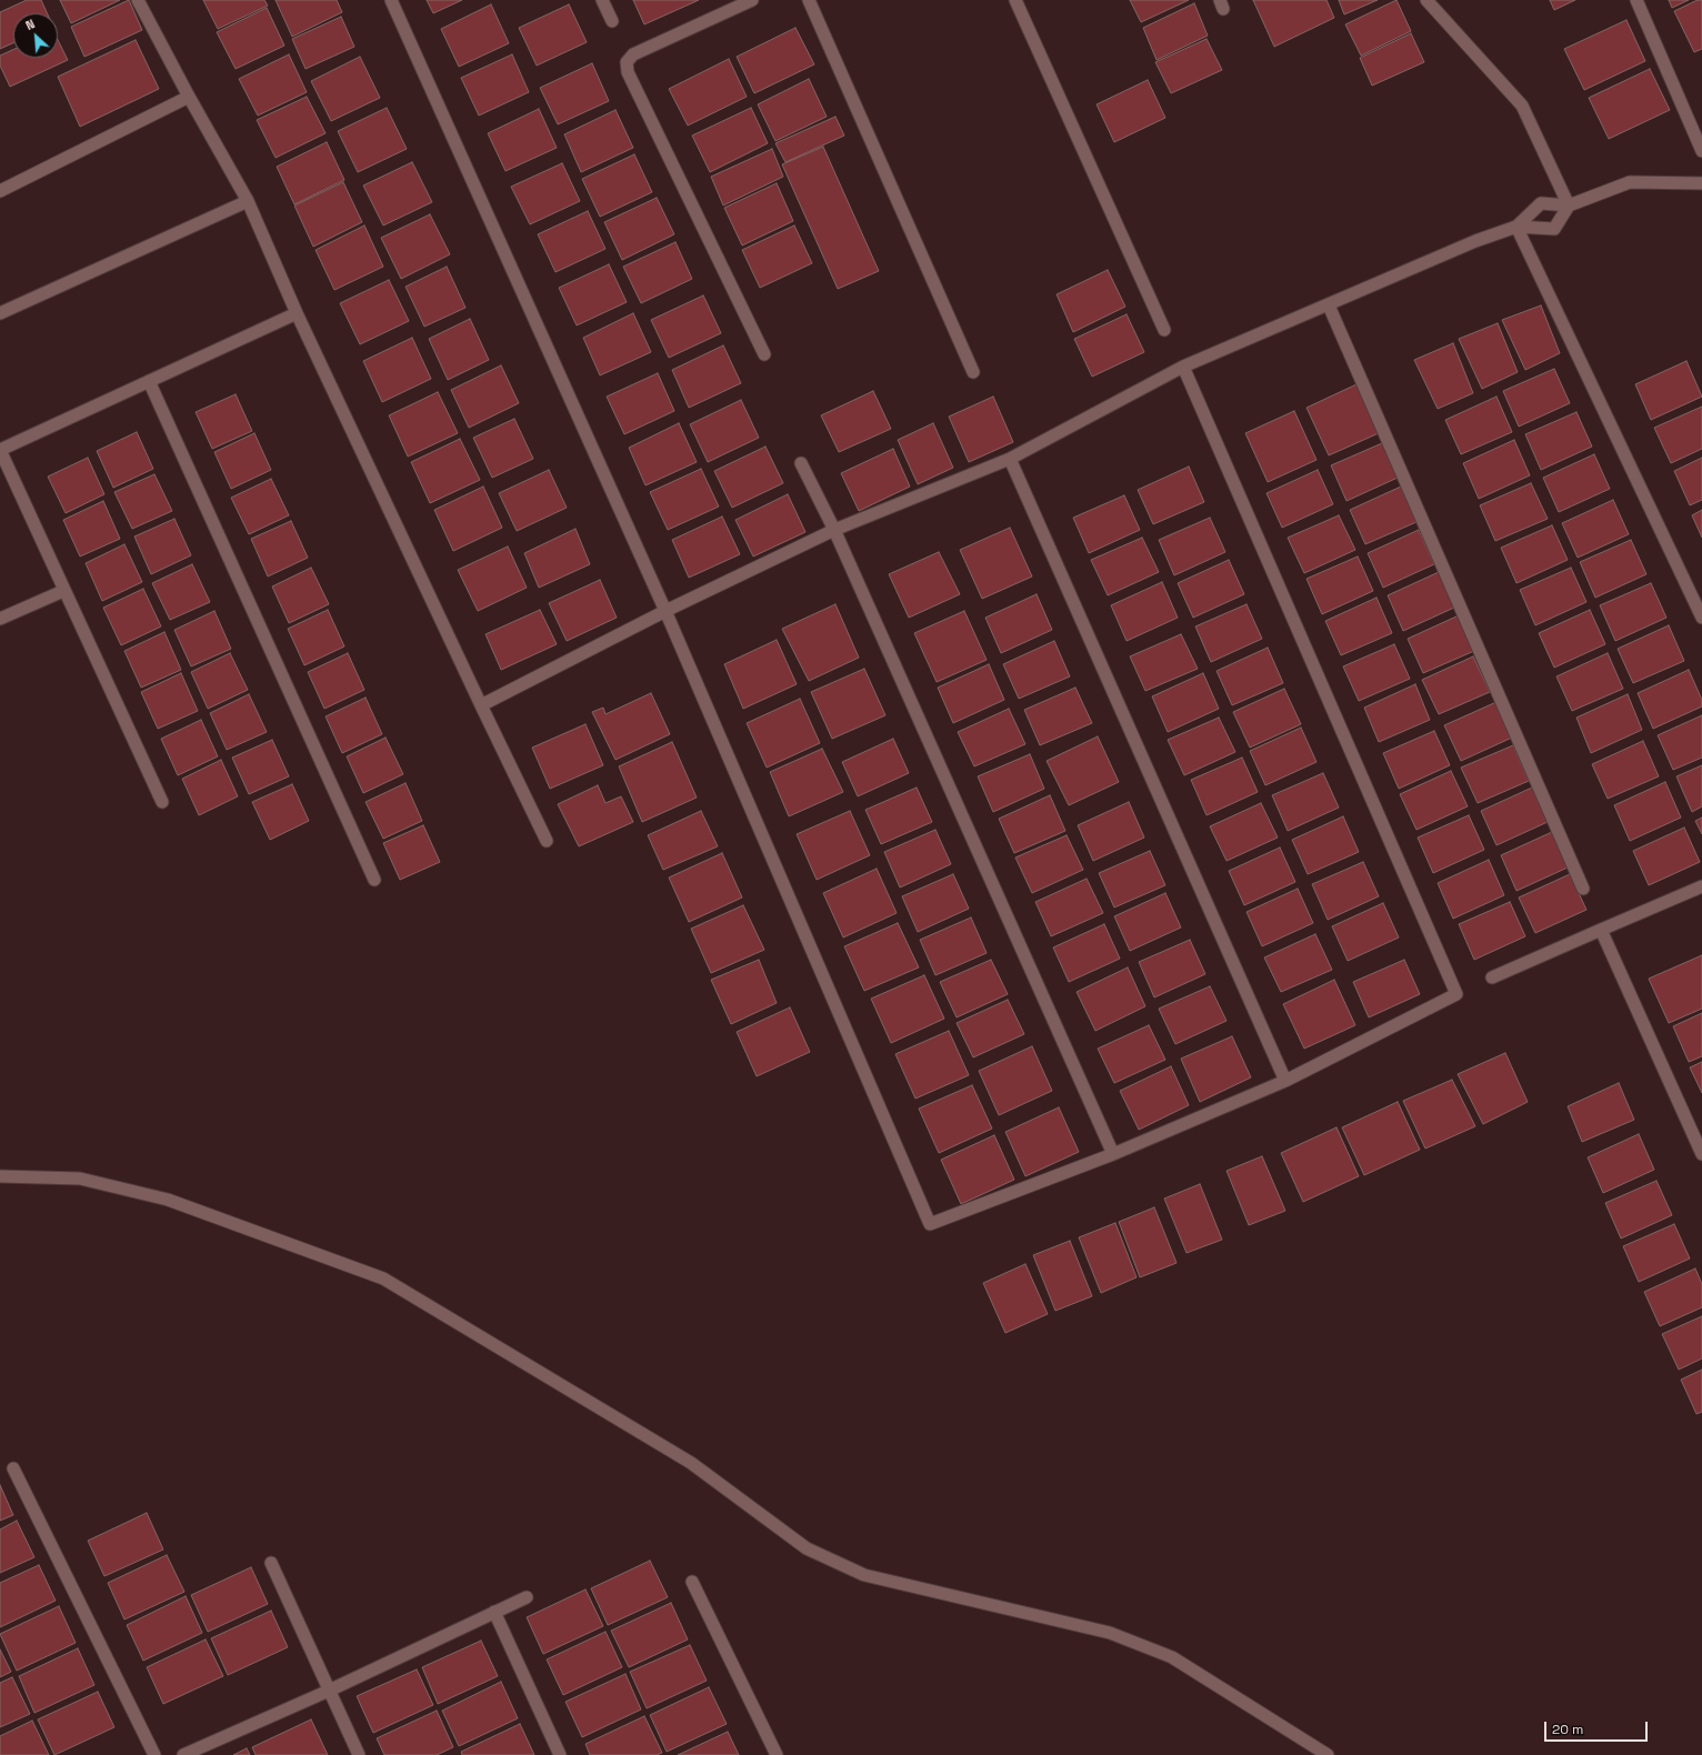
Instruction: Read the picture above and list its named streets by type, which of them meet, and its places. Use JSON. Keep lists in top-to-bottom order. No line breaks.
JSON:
{"scale_bar":"20 m","north":"top left"}
